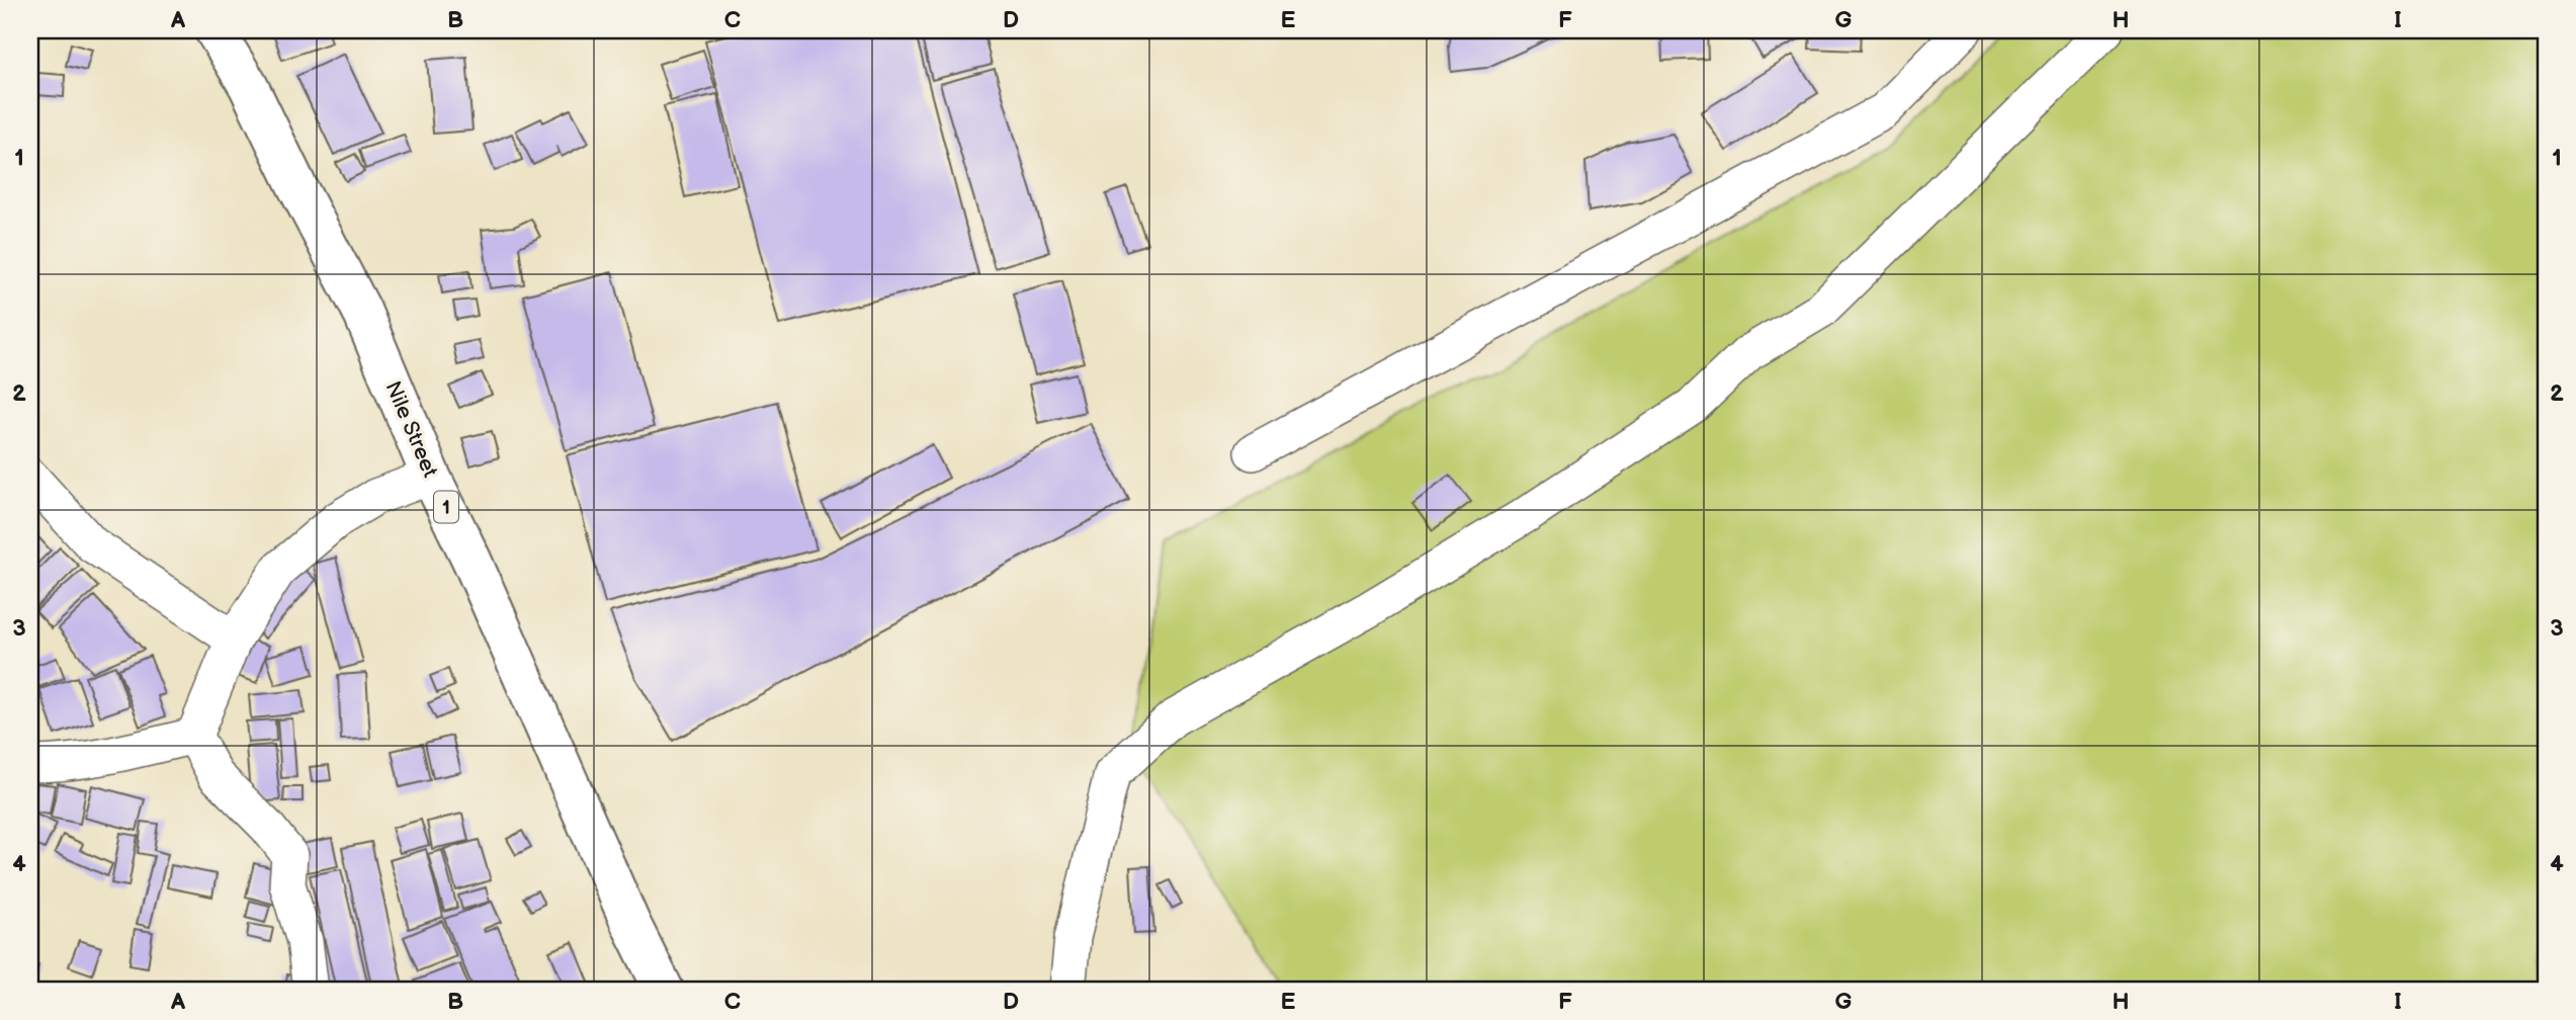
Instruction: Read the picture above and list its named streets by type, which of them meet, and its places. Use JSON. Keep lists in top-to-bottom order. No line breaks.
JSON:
{"streets":{"main road":["Nile Street","1"]},"grid":{"columns":["A","B","C","D","E","F","G","H","I"],"rows":["1","2","3","4"]}}
